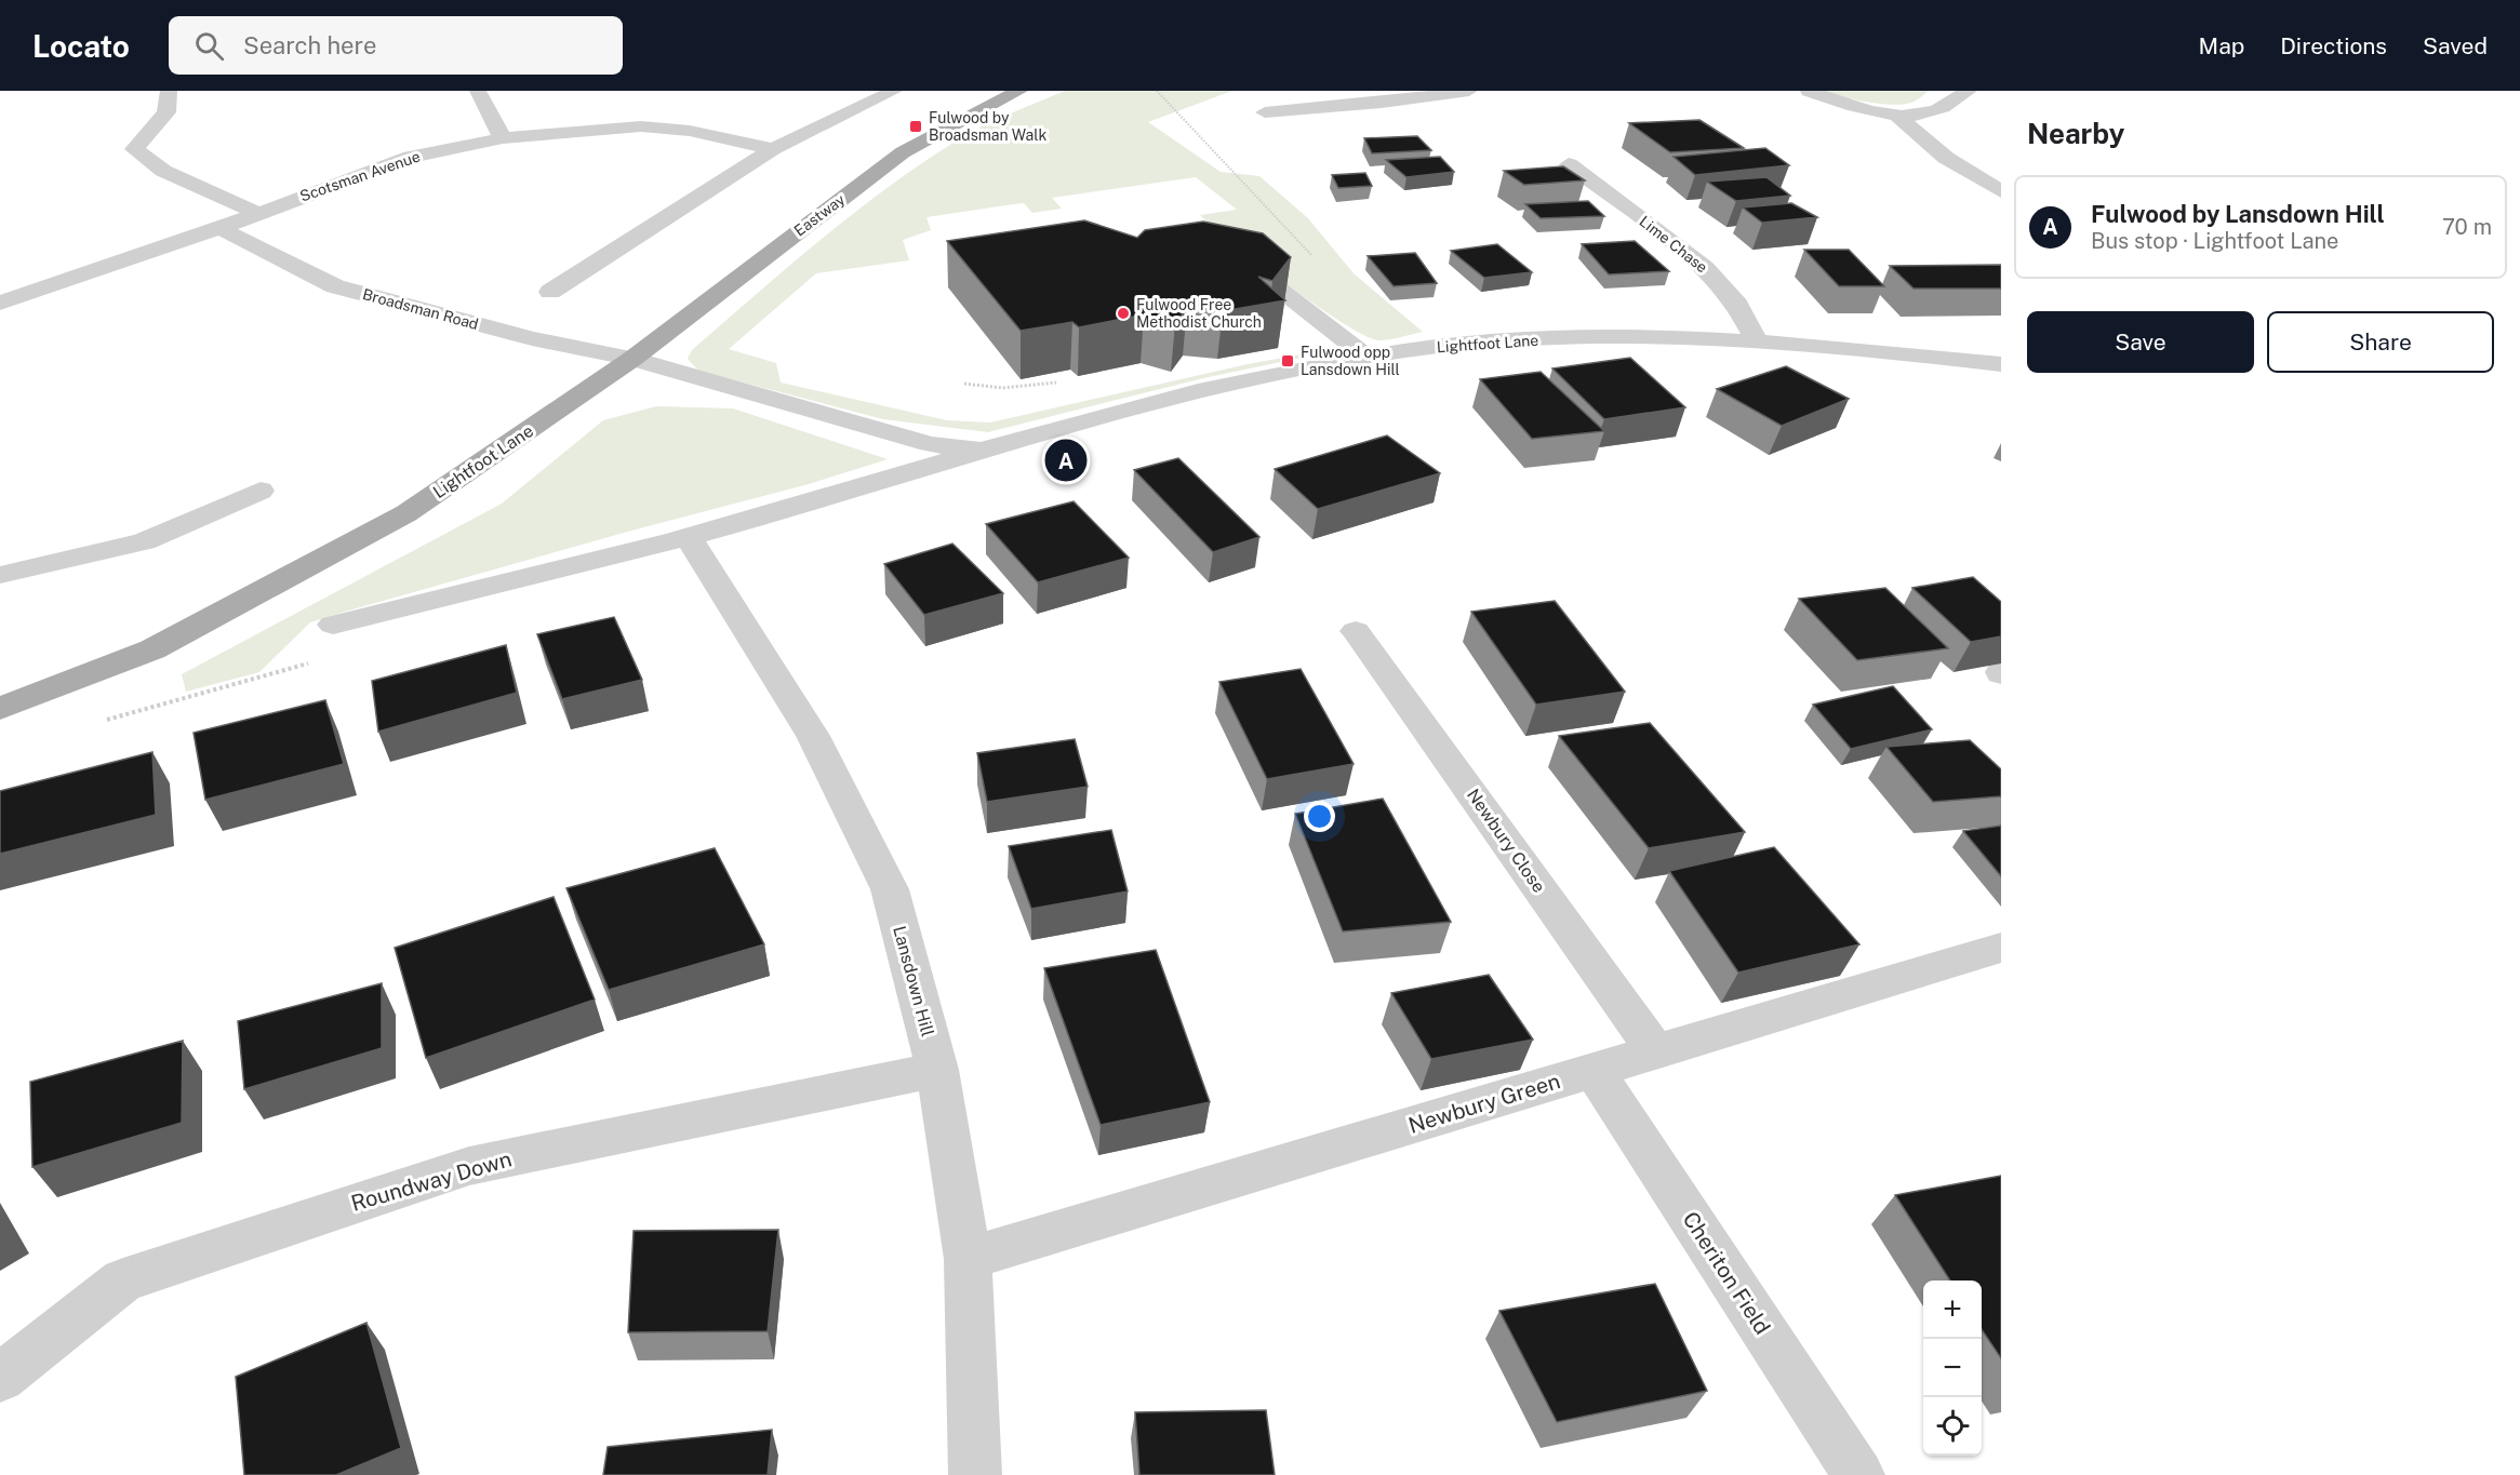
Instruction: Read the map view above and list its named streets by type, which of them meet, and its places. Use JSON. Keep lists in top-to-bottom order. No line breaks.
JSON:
{"streets":{"main road":["Eastway","Lightfoot Lane"],"street":["Scotsman Avenue","Lime Chase","Broadsman Road","Newbury Close","Lansdown Hill","Newbury Green","Roundway Down","Cheriton Field"]},"crossings":[["Scotsman Avenue","Broadsman Road"],["Eastway","Broadsman Road"],["Eastway","Lightfoot Lane"],["Lime Chase","Lightfoot Lane"],["Broadsman Road","Lightfoot Lane"],["Lightfoot Lane","Lansdown Hill"],["Newbury Close","Newbury Green"],["Lansdown Hill","Newbury Green"],["Lansdown Hill","Roundway Down"],["Newbury Green","Cheriton Field"]],"places":{"transit":["Fulwood by Broadsman Walk","Fulwood opp Lansdown Hill"],"other":["Fulwood Free Methodist Church"]},"page":{"header":"Locato","search":"Search here","nav":["Map","Directions","Saved"],"heading":"Nearby","list":[{"mark":"A","name":"Fulwood by Lansdown Hill","note":"Bus stop · Lightfoot Lane","value":"70 m"}],"buttons":["Save","Share"],"pins":"A","map_buttons":["+","−"]}}
